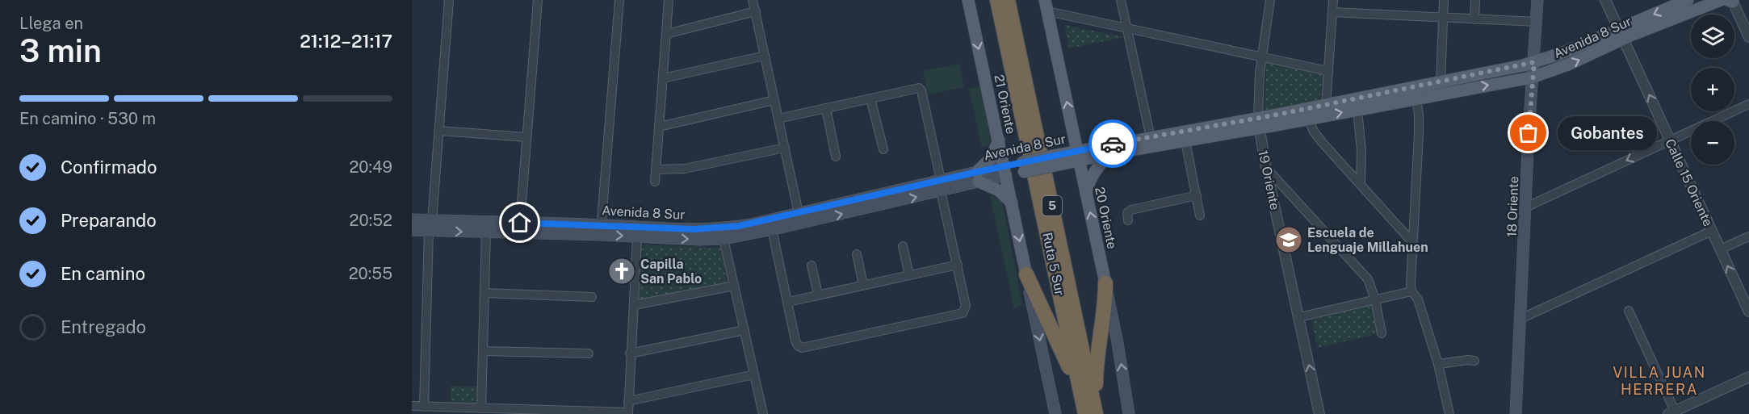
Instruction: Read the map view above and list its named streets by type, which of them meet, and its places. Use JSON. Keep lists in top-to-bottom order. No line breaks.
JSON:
{"streets":{"highway":["5","Ruta 5 Sur"],"main road":["Avenida 8 Sur","21 Oriente","18 Oriente","20 Oriente"],"street":["19 Oriente","Calle 15 Oriente"]},"crossings":[["Avenida 8 Sur","21 Oriente"],["Avenida 8 Sur","19 Oriente"],["Avenida 8 Sur","Calle 15 Oriente"],["Avenida 8 Sur","18 Oriente"],["Avenida 8 Sur","20 Oriente"]],"one_way":["21 Oriente","Calle 15 Oriente","20 Oriente"],"districts":["VILLA JUAN HERRERA"],"places":{"other":["Gobantes"],"school or university":["Escuela de Lenguaje Millahuen"],"church":["Capilla San Pablo"]},"page":{"heading":["3 min","Llega en","21:12–21:17"],"map_buttons":["+","−"],"bar":"En camino · 530 m","bubble":"Gobantes","list":[["Confirmado","20:49"],["Preparando","20:52"],["En camino","20:55"],"Entregado"]}}
